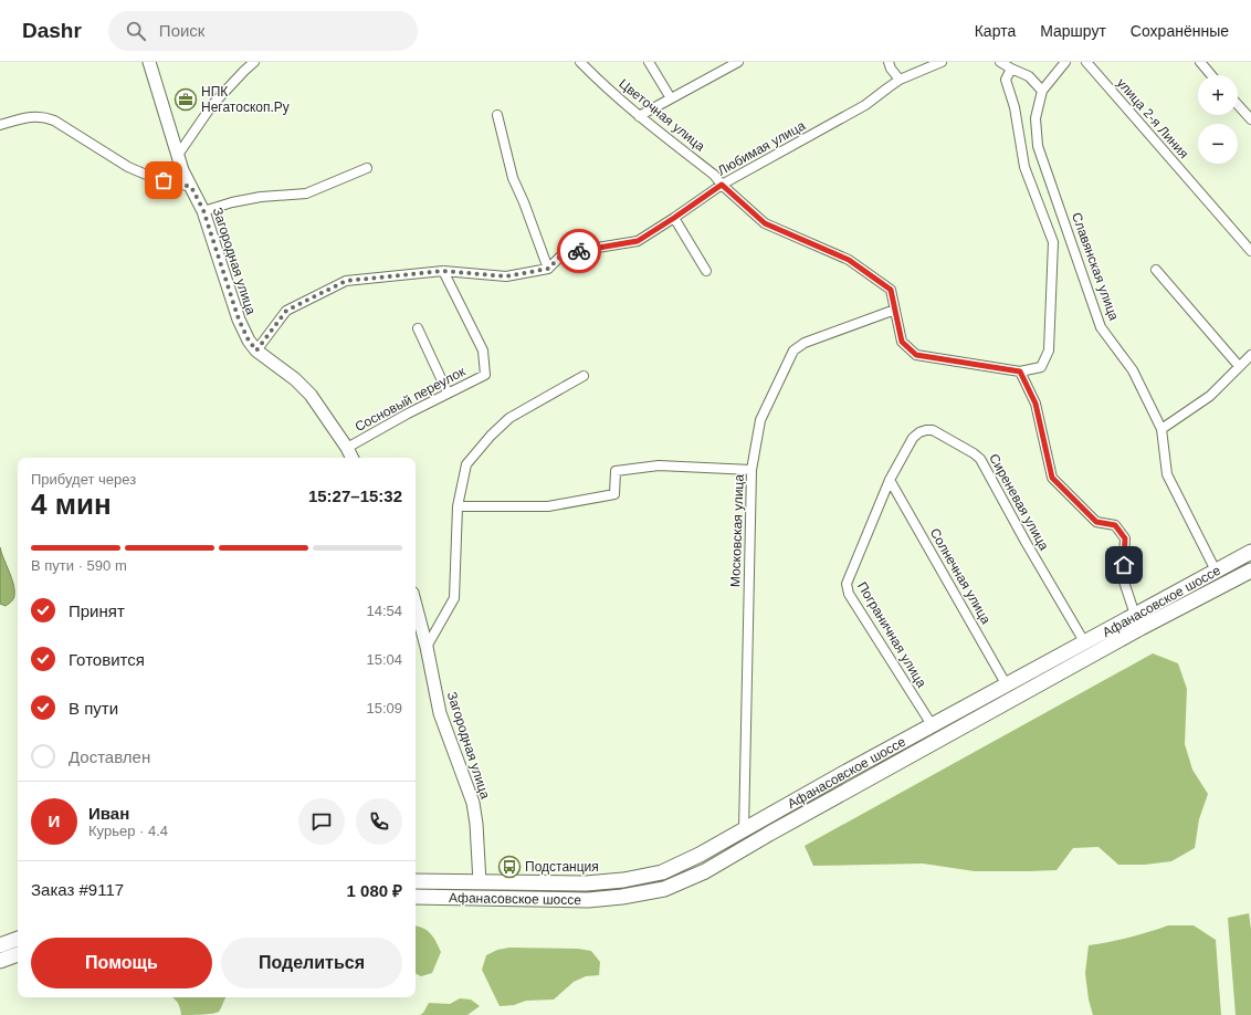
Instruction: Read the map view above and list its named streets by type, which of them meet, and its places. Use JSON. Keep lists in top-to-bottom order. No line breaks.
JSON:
{"streets":{"main road":["Афанасовское шоссе"],"street":["Цветочная улица","улица 2-я Линия","Любимая улица","Загородная улица","Славянская улица","Сосновый переулок","Сиреневая улица","Московская улица","Солнечная улица","Пограничная улица"]},"crossings":[["Цветочная улица","Любимая улица"],["Цветочная улица","Московская улица"],["Загородная улица","Сосновый переулок"],["Загородная улица","Афанасовское шоссе"],["Славянская улица","Афанасовское шоссе"],["Сиреневая улица","Солнечная улица"],["Сиреневая улица","Афанасовское шоссе"],["Сиреневая улица","Пограничная улица"],["Московская улица","Афанасовское шоссе"],["Солнечная улица","Афанасовское шоссе"],["Солнечная улица","Пограничная улица"],["Афанасовское шоссе","Пограничная улица"]],"places":{"office":["НПК Негатоскоп.Ру"],"bus stop":["Подстанция"]},"page":{"header":"Dashr","search":"Поиск","nav":["Карта","Маршрут","Сохранённые"],"map_buttons":["+","−"],"heading":["4 мин","Прибудет через","15:27–15:32"],"panel":["Иван","Курьер · 4.4","Заказ #9117","1 080 ₽"],"bar":"В пути · 590 m","list":[["Принят","14:54"],["Готовится","15:04"],["В пути","15:09"],"Доставлен"],"round":"И","buttons":["Помощь","Поделиться"]}}
